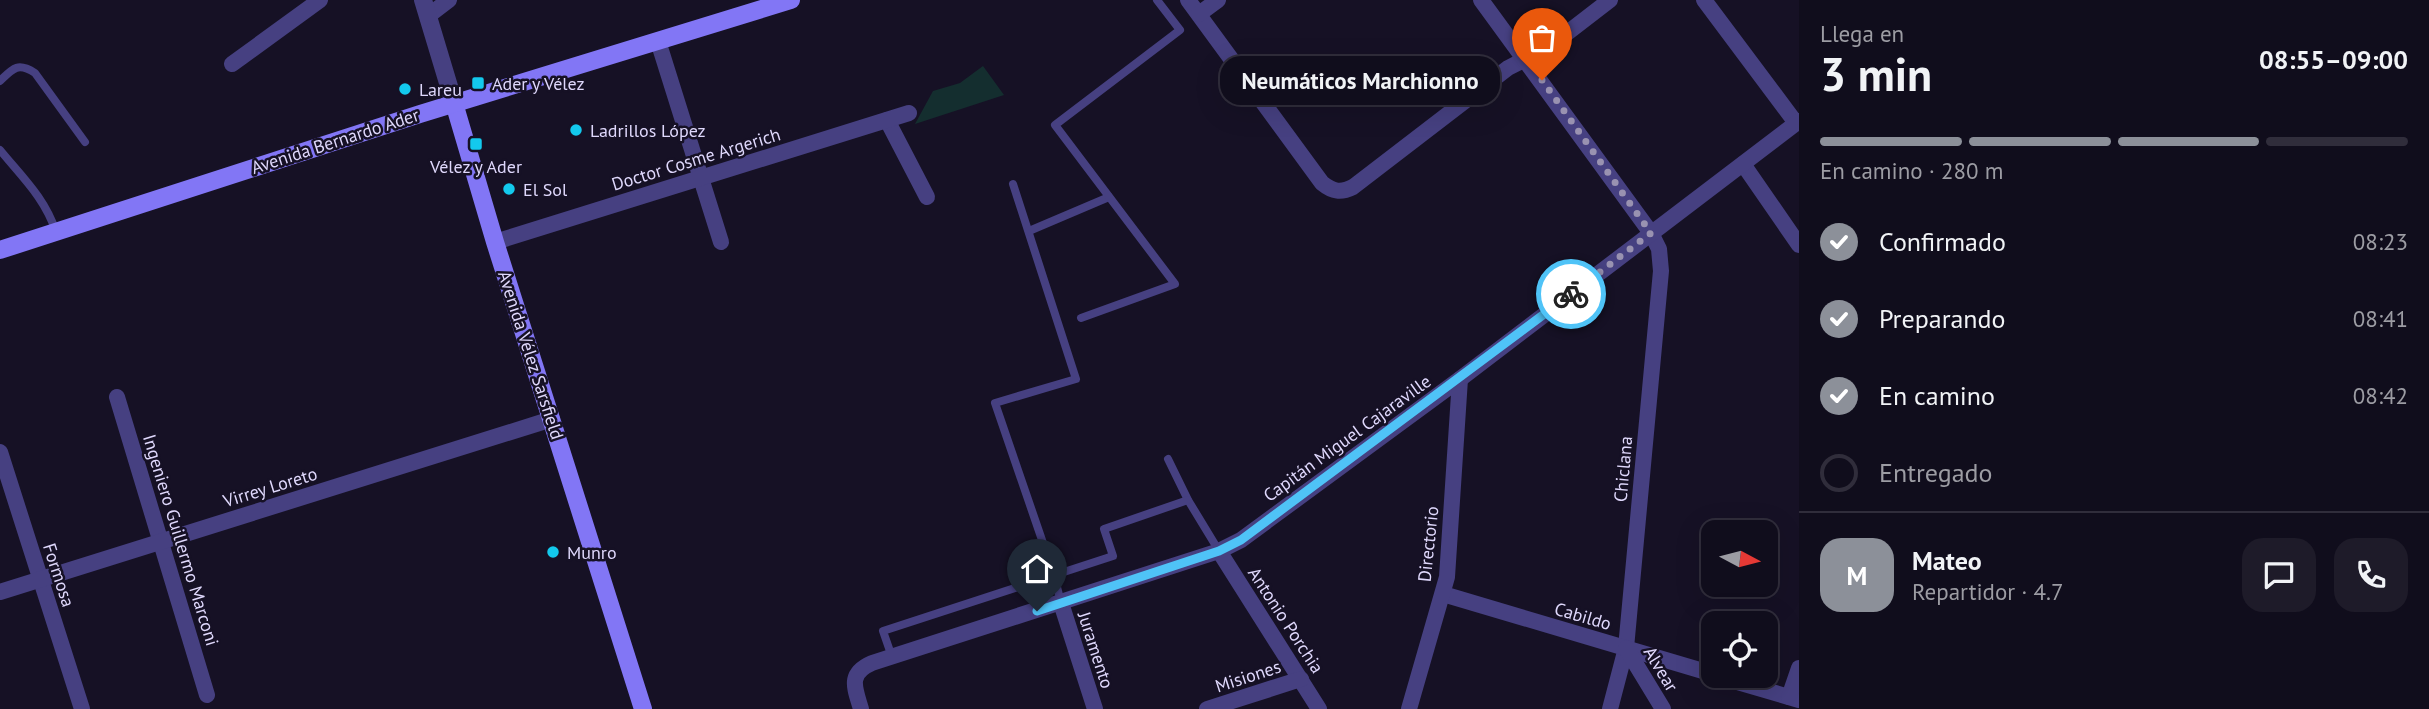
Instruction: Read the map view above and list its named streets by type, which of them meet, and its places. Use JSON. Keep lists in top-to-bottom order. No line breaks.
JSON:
{"streets":{"main road":["Avenida Bernardo Ader","Avenida Vélez Sarsfield"],"street":["Doctor Cosme Argerich","Capitán Miguel Cajaraville","Chiclana","Virrey Loreto","Ingeniero Guillermo Marconi","Directorio","Formosa","Cabildo","Antonio Porchia","Juramento","Alvear","Misiones"]},"crossings":[["Avenida Bernardo Ader","Avenida Vélez Sarsfield"],["Doctor Cosme Argerich","Avenida Vélez Sarsfield"],["Avenida Vélez Sarsfield","Virrey Loreto"],["Capitán Miguel Cajaraville","Chiclana"],["Capitán Miguel Cajaraville","Directorio"],["Capitán Miguel Cajaraville","Antonio Porchia"],["Capitán Miguel Cajaraville","Juramento"],["Chiclana","Cabildo"],["Chiclana","Alvear"],["Virrey Loreto","Ingeniero Guillermo Marconi"],["Virrey Loreto","Formosa"],["Directorio","Cabildo"],["Cabildo","Alvear"],["Antonio Porchia","Misiones"]],"places":{"other":["Neumáticos Marchionno","Lareu","Ladrillos López","El Sol","Munro"],"transit":["Ader y Vélez","Vélez y Ader"]},"north":"right","page":{"heading":["3 min","Llega en","08:55–09:00"],"panel":["Mateo","Repartidor · 4.7"],"bubble":"Neumáticos Marchionno","bar":"En camino · 280 m","list":[["Confirmado","08:23"],["Preparando","08:41"],["En camino","08:42"],"Entregado"],"round":"M"}}
